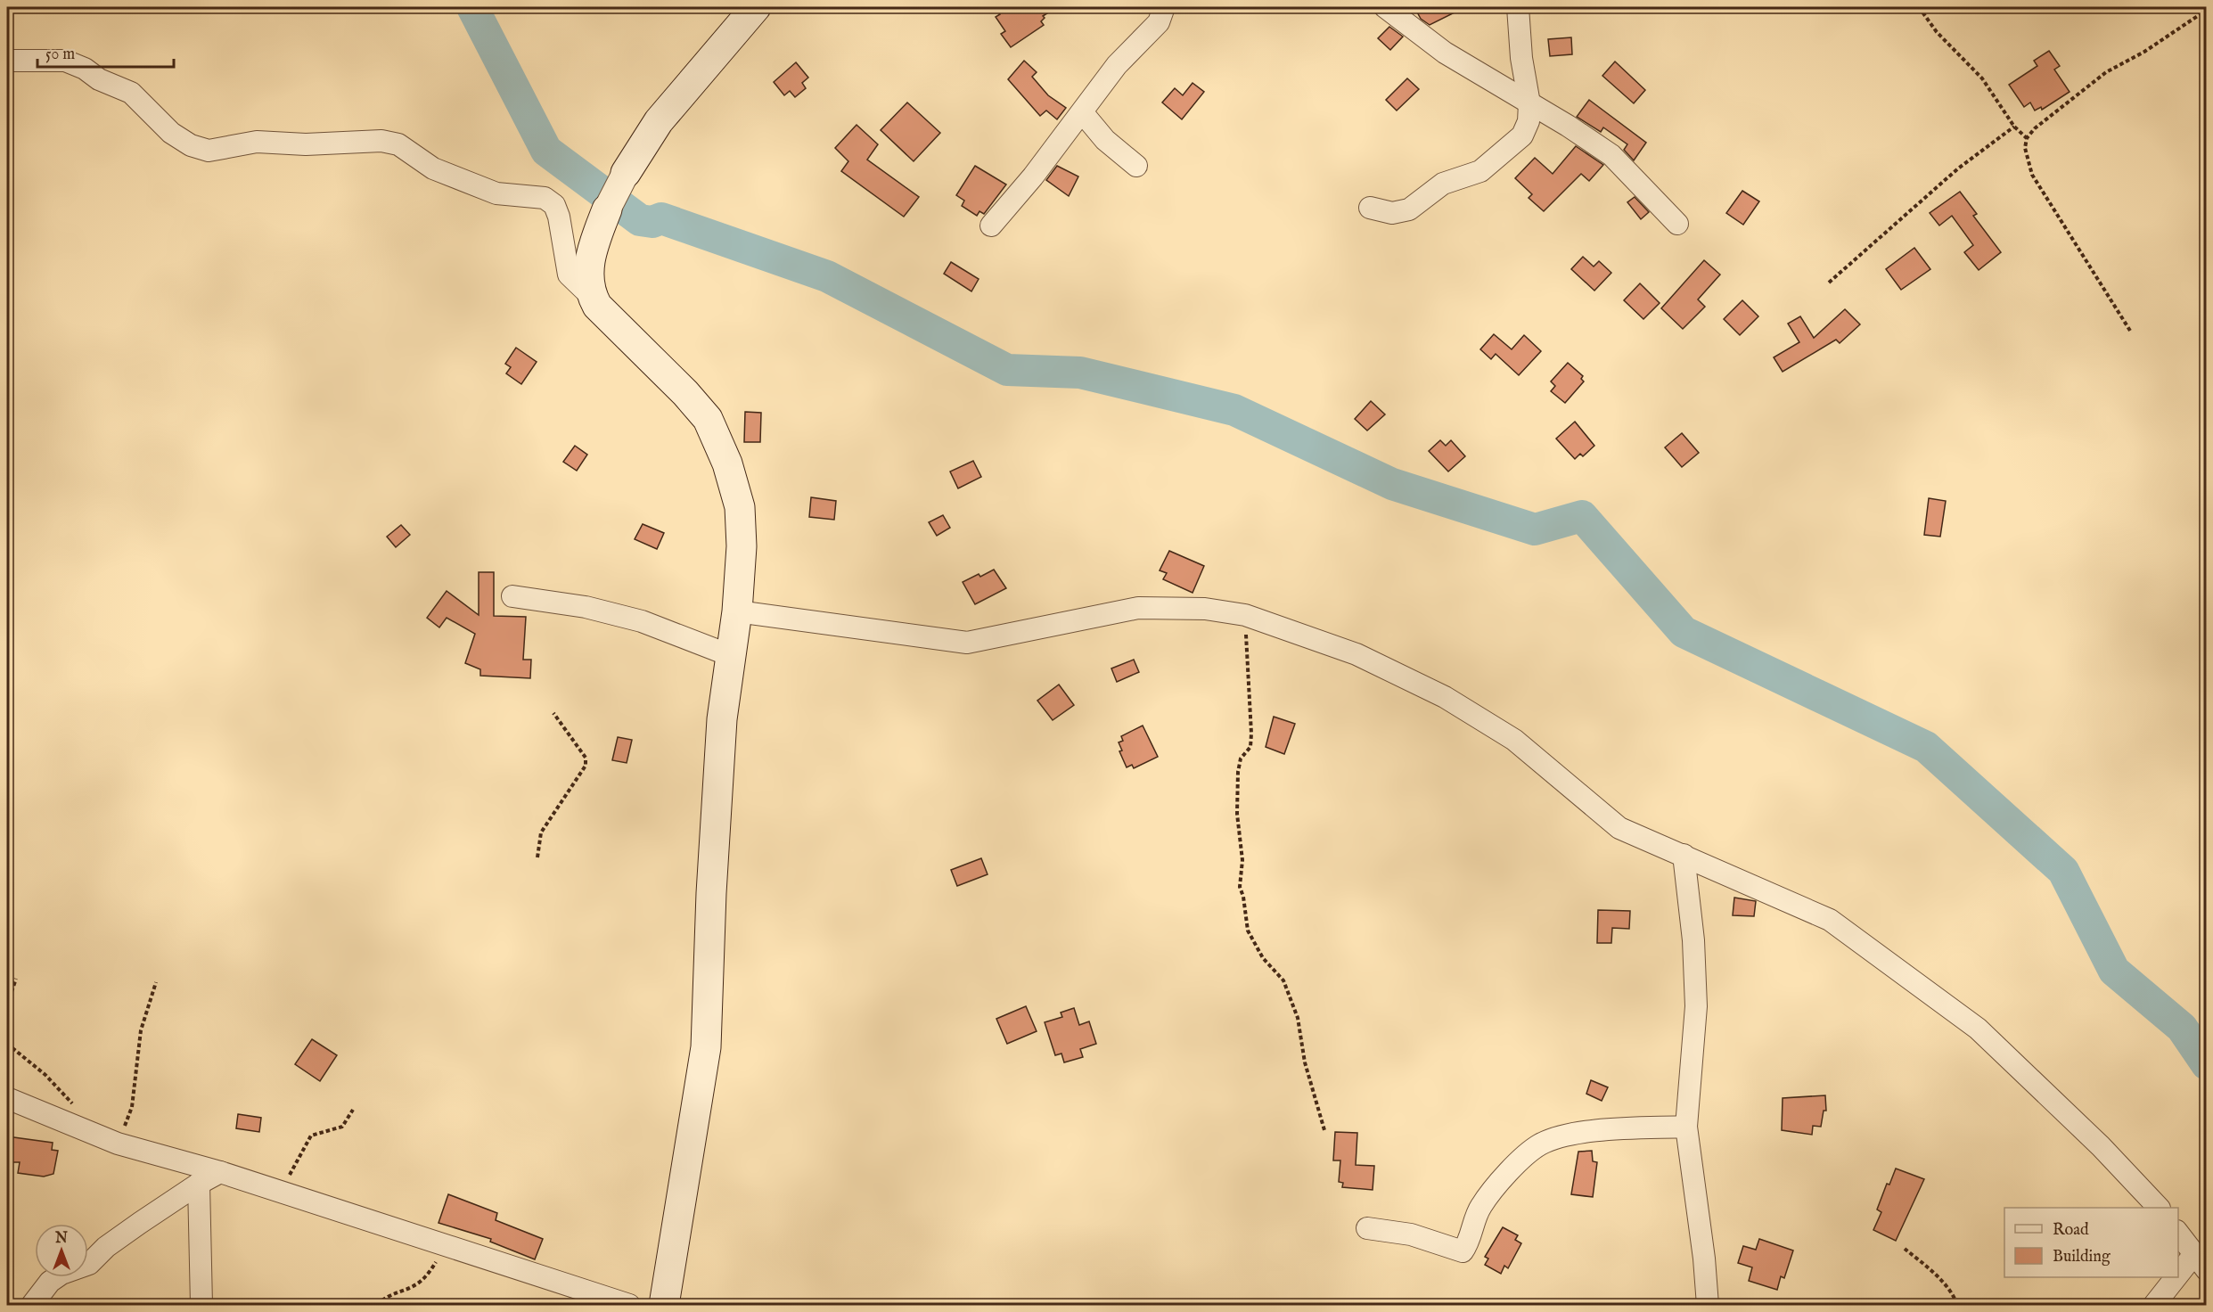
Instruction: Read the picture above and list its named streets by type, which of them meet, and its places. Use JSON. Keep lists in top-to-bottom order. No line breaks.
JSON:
{"legend":["Road","Building"],"scale_bar":"50 m","north":"top"}
